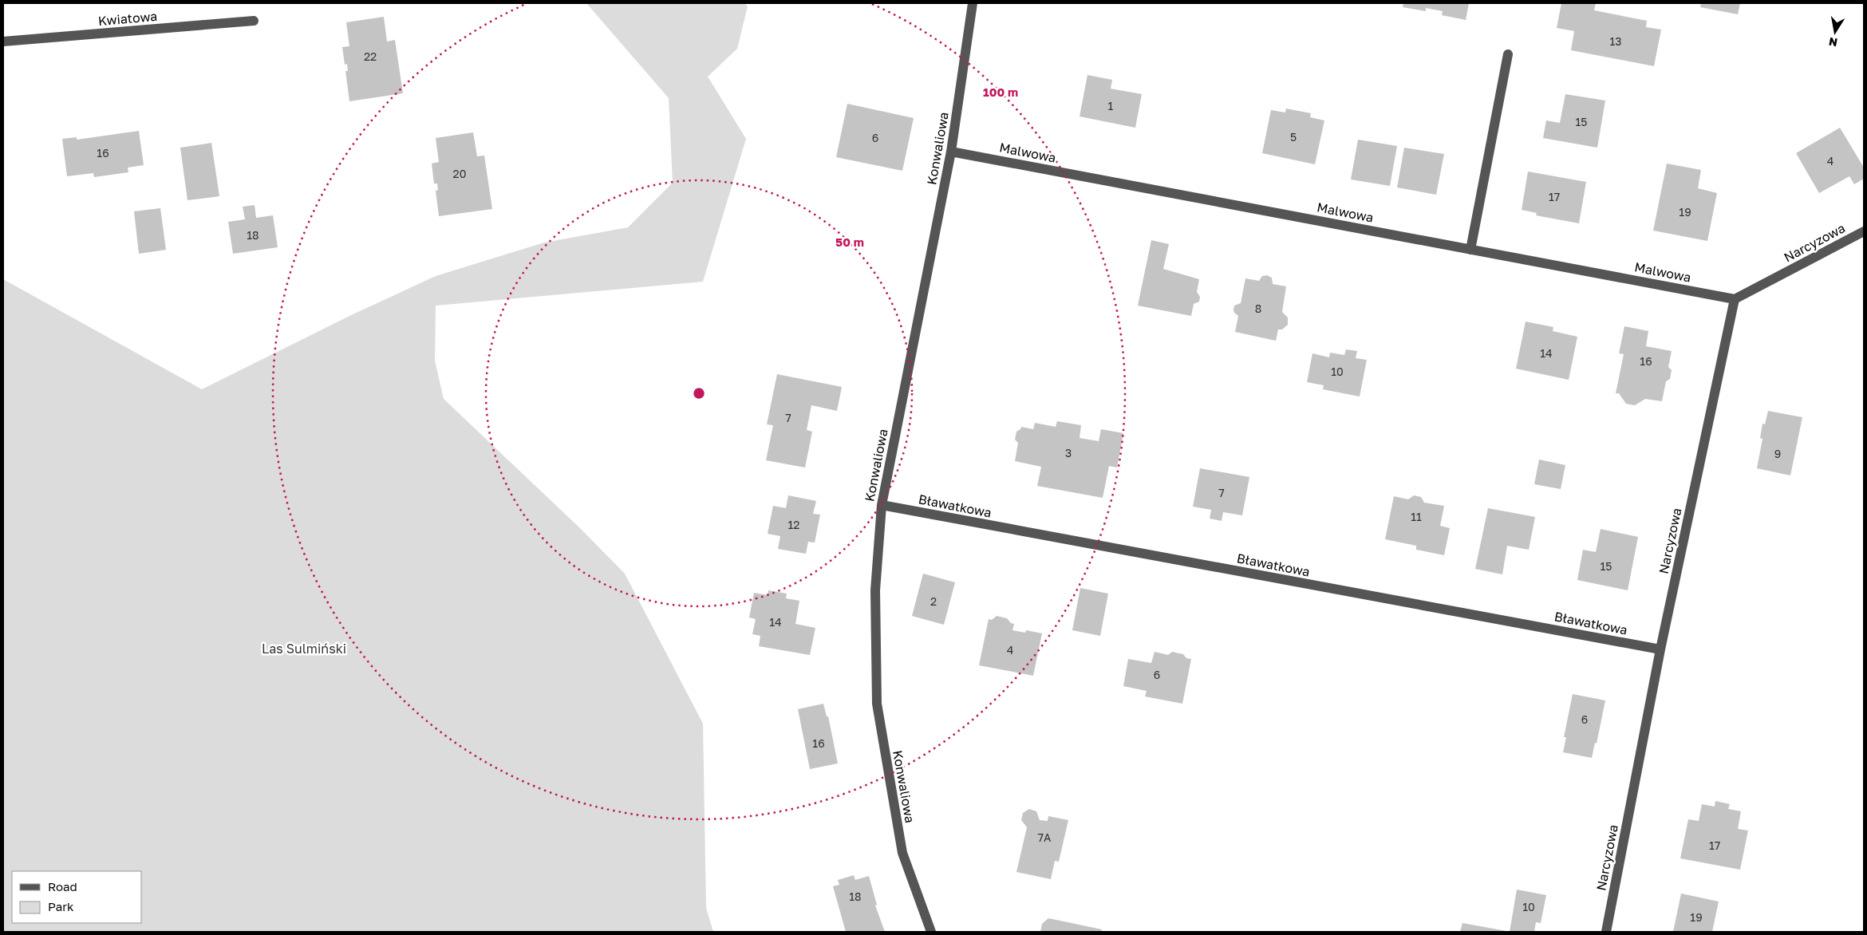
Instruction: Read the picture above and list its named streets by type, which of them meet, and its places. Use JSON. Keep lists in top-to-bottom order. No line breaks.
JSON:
{"streets":{"street":["Kwiatowa","Konwaliowa","Malwowa","Narcyzowa","Bławatkowa"]},"crossings":[["Konwaliowa","Malwowa"],["Konwaliowa","Bławatkowa"],["Malwowa","Narcyzowa"],["Narcyzowa","Bławatkowa"]],"parks":["Las Sulmiński"],"house_numbers":["13","22","1","15","5","6","16","4","20","17","19","18","8","14","16","10","7","3","9","7","11","12","15","2","14","4","6","6","16","7A","17","18","10","19"],"legend":["Road","Park"],"north":"bottom","rings":["100 m","50 m"]}
